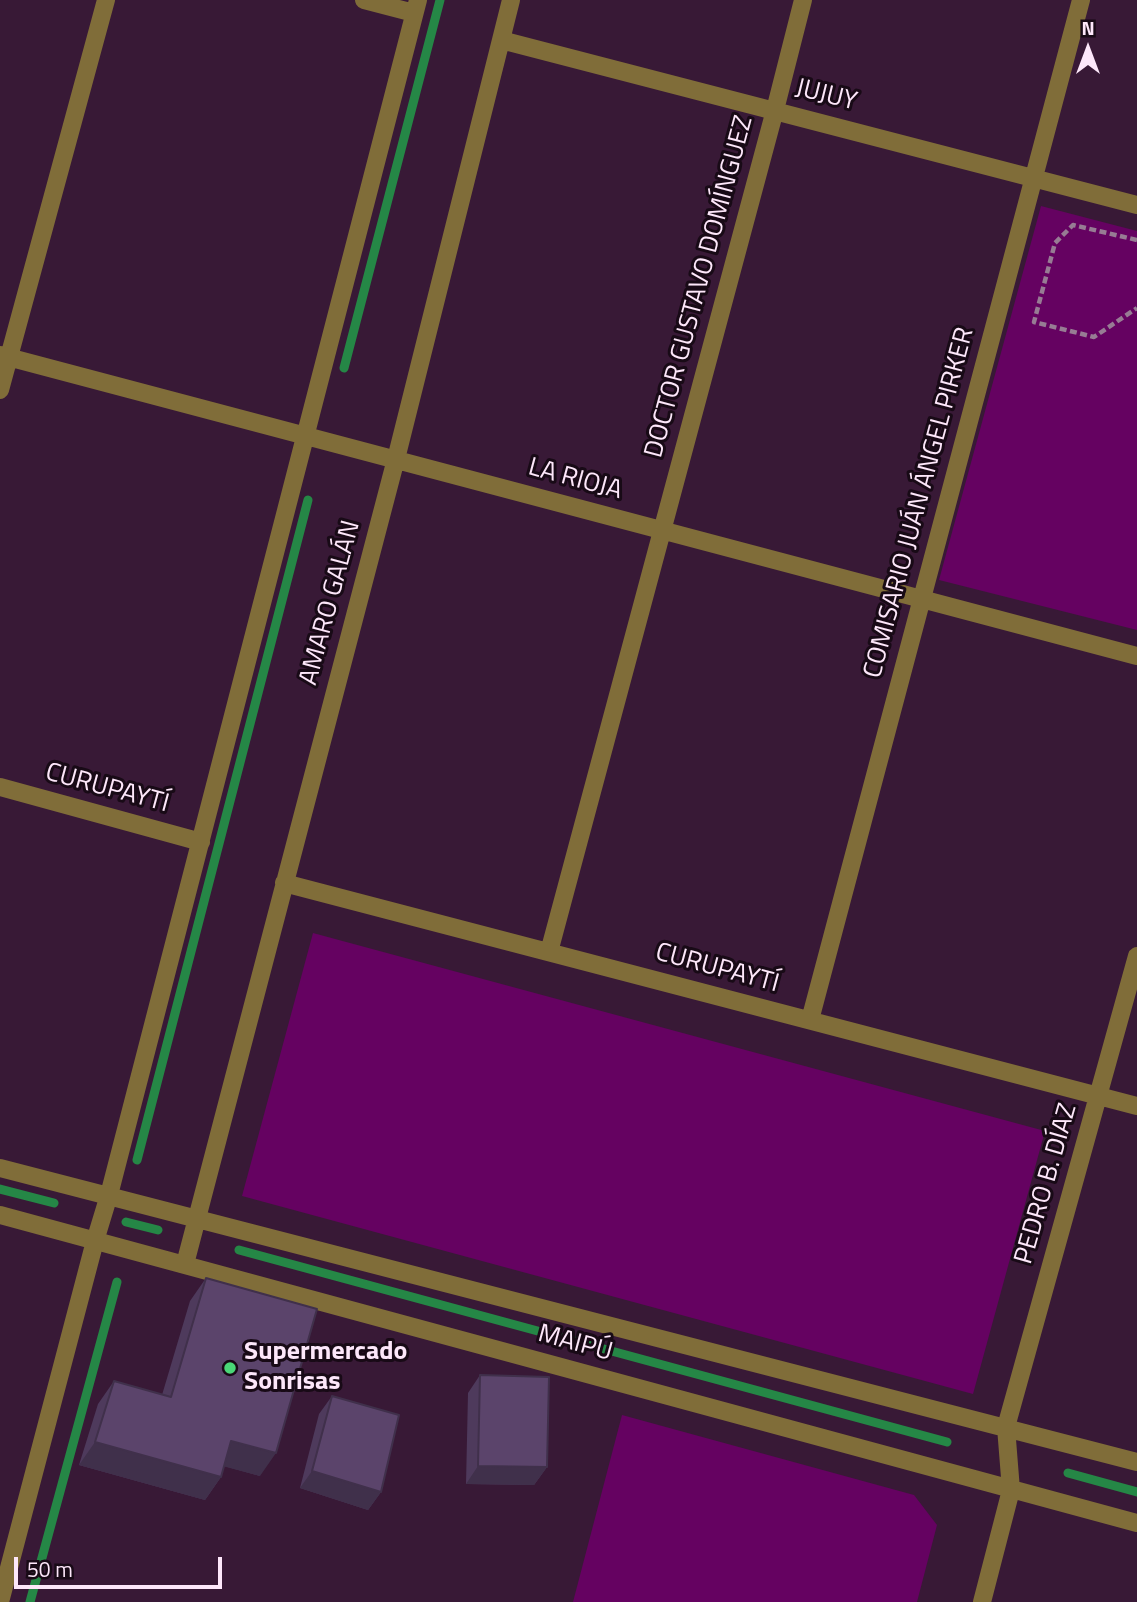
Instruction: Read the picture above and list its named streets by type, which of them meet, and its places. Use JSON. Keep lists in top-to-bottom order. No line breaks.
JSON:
{"streets":{"street":["JUJUY","DOCTOR GUSTAVO DOMÍNGUEZ","LA RIOJA","COMISARIO JUÁN ÁNGEL PIRKER","AMARO GALÁN","CURUPAYTÍ","PEDRO B. DÍAZ","MAIPÚ"]},"crossings":[["JUJUY","DOCTOR GUSTAVO DOMÍNGUEZ"],["JUJUY","COMISARIO JUÁN ÁNGEL PIRKER"],["JUJUY","AMARO GALÁN"],["DOCTOR GUSTAVO DOMÍNGUEZ","LA RIOJA"],["DOCTOR GUSTAVO DOMÍNGUEZ","CURUPAYTÍ"],["LA RIOJA","COMISARIO JUÁN ÁNGEL PIRKER"],["LA RIOJA","AMARO GALÁN"],["COMISARIO JUÁN ÁNGEL PIRKER","CURUPAYTÍ"],["AMARO GALÁN","CURUPAYTÍ"],["AMARO GALÁN","MAIPÚ"],["CURUPAYTÍ","PEDRO B. DÍAZ"],["PEDRO B. DÍAZ","MAIPÚ"]],"places":["Supermercado Sonrisas"],"scale_bar":"50 m","north":"top"}
